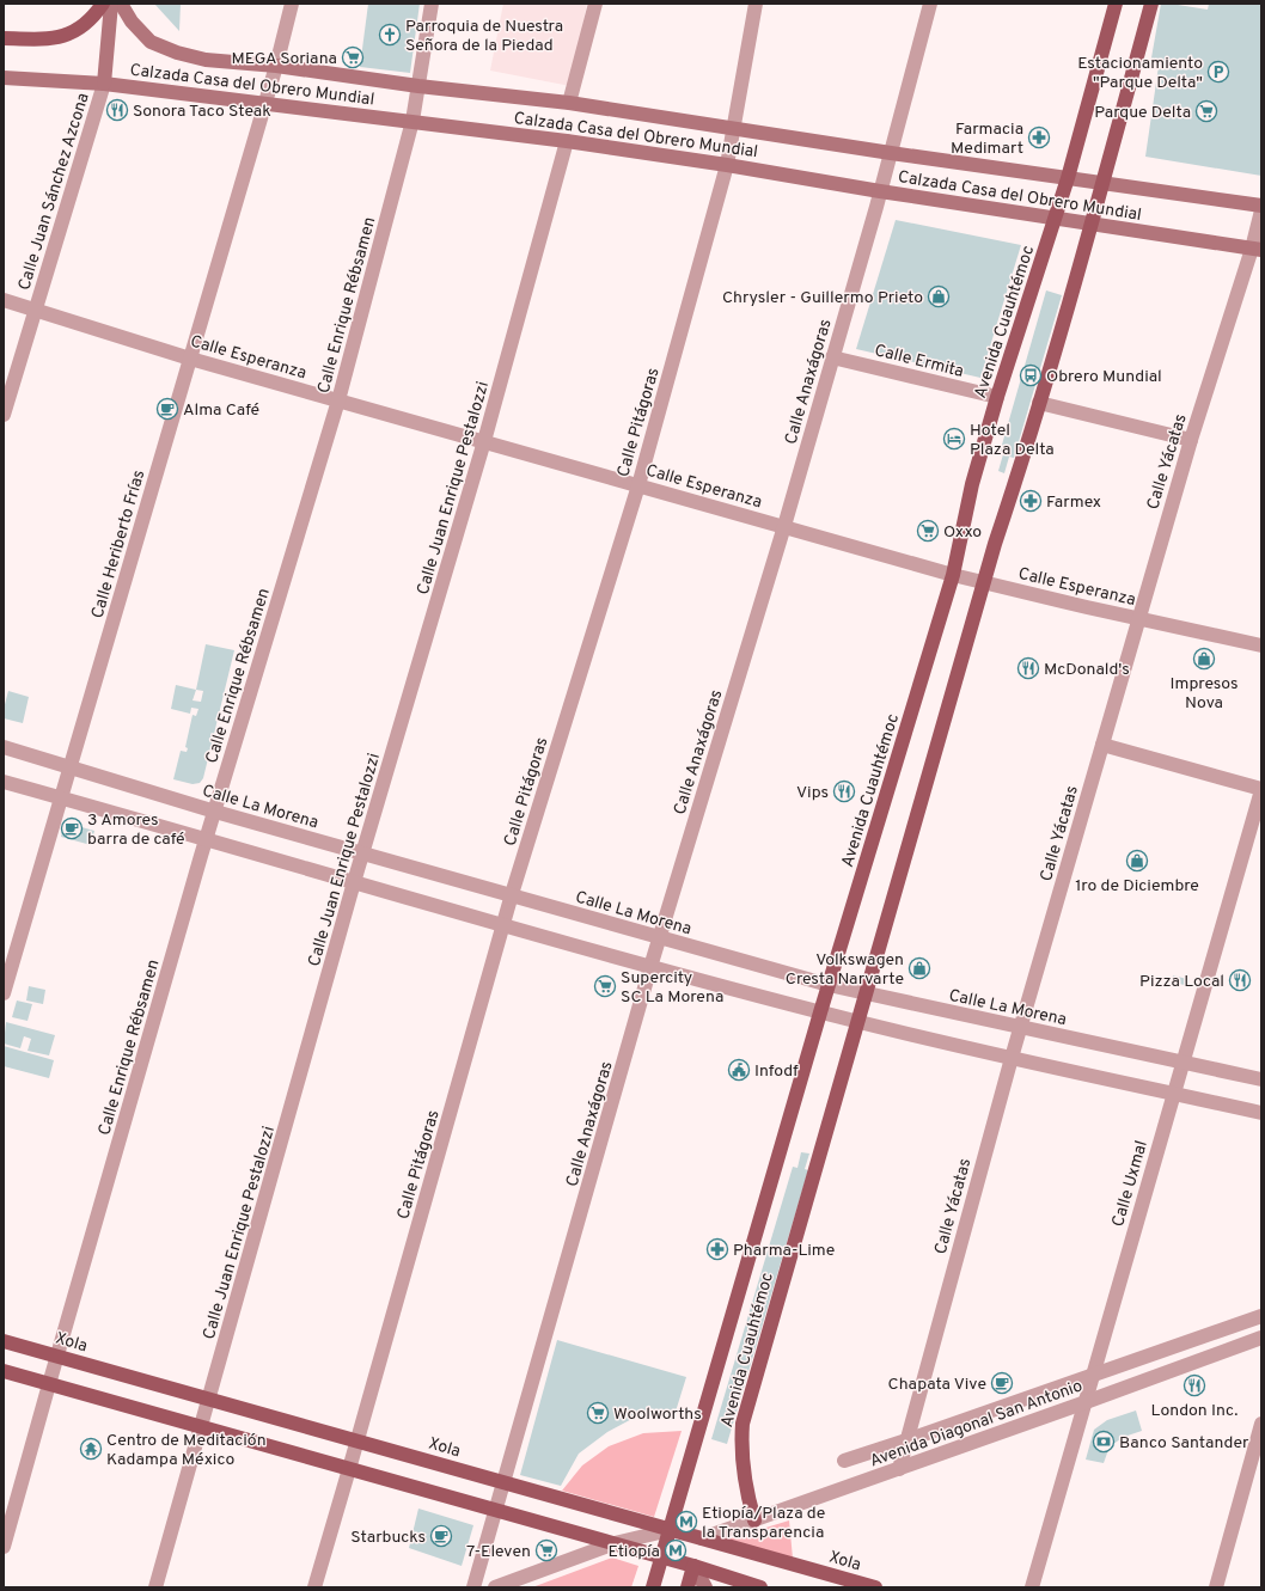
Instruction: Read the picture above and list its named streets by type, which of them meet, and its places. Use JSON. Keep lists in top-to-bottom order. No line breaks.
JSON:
{"streets":{"main road":["Calzada Casa del Obrero Mundial","Calle Juan Sánchez Azcona","Avenida Cuauhtémoc","Xola"],"street":["Calle Enrique Rébsamen","Calle Esperanza","Calle Ermita","Calle Anaxágoras","Calle Pitágoras","Calle Yácatas","Calle Juan Enrique Pestalozzi","Calle Heriberto Frías","Calle La Morena","Calle Uxmal","Avenida Diagonal San Antonio"]},"crossings":[["Calzada Casa del Obrero Mundial","Calle Juan Sánchez Azcona"],["Calzada Casa del Obrero Mundial","Calle Enrique Rébsamen"],["Calzada Casa del Obrero Mundial","Avenida Cuauhtémoc"],["Calzada Casa del Obrero Mundial","Calle Anaxágoras"],["Calzada Casa del Obrero Mundial","Calle Pitágoras"],["Calzada Casa del Obrero Mundial","Calle Yácatas"],["Calzada Casa del Obrero Mundial","Calle Juan Enrique Pestalozzi"],["Calzada Casa del Obrero Mundial","Calle Heriberto Frías"],["Calle Juan Sánchez Azcona","Calle Esperanza"],["Calle Enrique Rébsamen","Calle Esperanza"],["Calle Enrique Rébsamen","Calle La Morena"],["Calle Enrique Rébsamen","Xola"],["Avenida Cuauhtémoc","Calle Esperanza"],["Avenida Cuauhtémoc","Calle Ermita"],["Avenida Cuauhtémoc","Calle La Morena"],["Avenida Cuauhtémoc","Xola"],["Avenida Cuauhtémoc","Avenida Diagonal San Antonio"],["Calle Esperanza","Calle Anaxágoras"],["Calle Esperanza","Calle Pitágoras"],["Calle Esperanza","Calle Yácatas"],["Calle Esperanza","Calle Juan Enrique Pestalozzi"],["Calle Esperanza","Calle Heriberto Frías"],["Calle Ermita","Calle Anaxágoras"],["Calle Anaxágoras","Calle La Morena"],["Calle Anaxágoras","Xola"],["Calle Pitágoras","Calle La Morena"],["Calle Pitágoras","Xola"],["Calle Yácatas","Calle La Morena"],["Calle Yácatas","Avenida Diagonal San Antonio"],["Calle Juan Enrique Pestalozzi","Calle La Morena"],["Calle Juan Enrique Pestalozzi","Xola"],["Calle Heriberto Frías","Calle La Morena"],["Calle La Morena","Calle Uxmal"],["Calle Uxmal","Avenida Diagonal San Antonio"],["Xola","Avenida Diagonal San Antonio"]],"places":{"church":["Parroquia de Nuestra Señora de la Piedad"],"supermarket":["MEGA Soriana","Parque Delta","Oxxo","Supercity SC La Morena","Woolworths","7-Eleven"],"parking":["Estacionamiento \"Parque Delta\""],"restaurant":["Sonora Taco Steak","McDonald's","Vips","Pizza Local","London Inc."],"pharmacy":["Farmacia Medimart","Farmex","Pharma-Lime"],"shop":["Chrysler - Guillermo Prieto","Impresos Nova","1ro de Diciembre","Volkswagen Cresta Narvarte"],"bus stop":["Obrero Mundial"],"cafe":["Alma Café","3 Amores barra de café","Chapata Vive","Starbucks"],"hotel":["Hotel Plaza Delta"],"public building":["Infodf"],"bank":["Banco Santander"],"temple":["Centro de Meditación Kadampa México"],"metro station":["Etiopía/Plaza de la Transparencia","Etiopía"]}}
